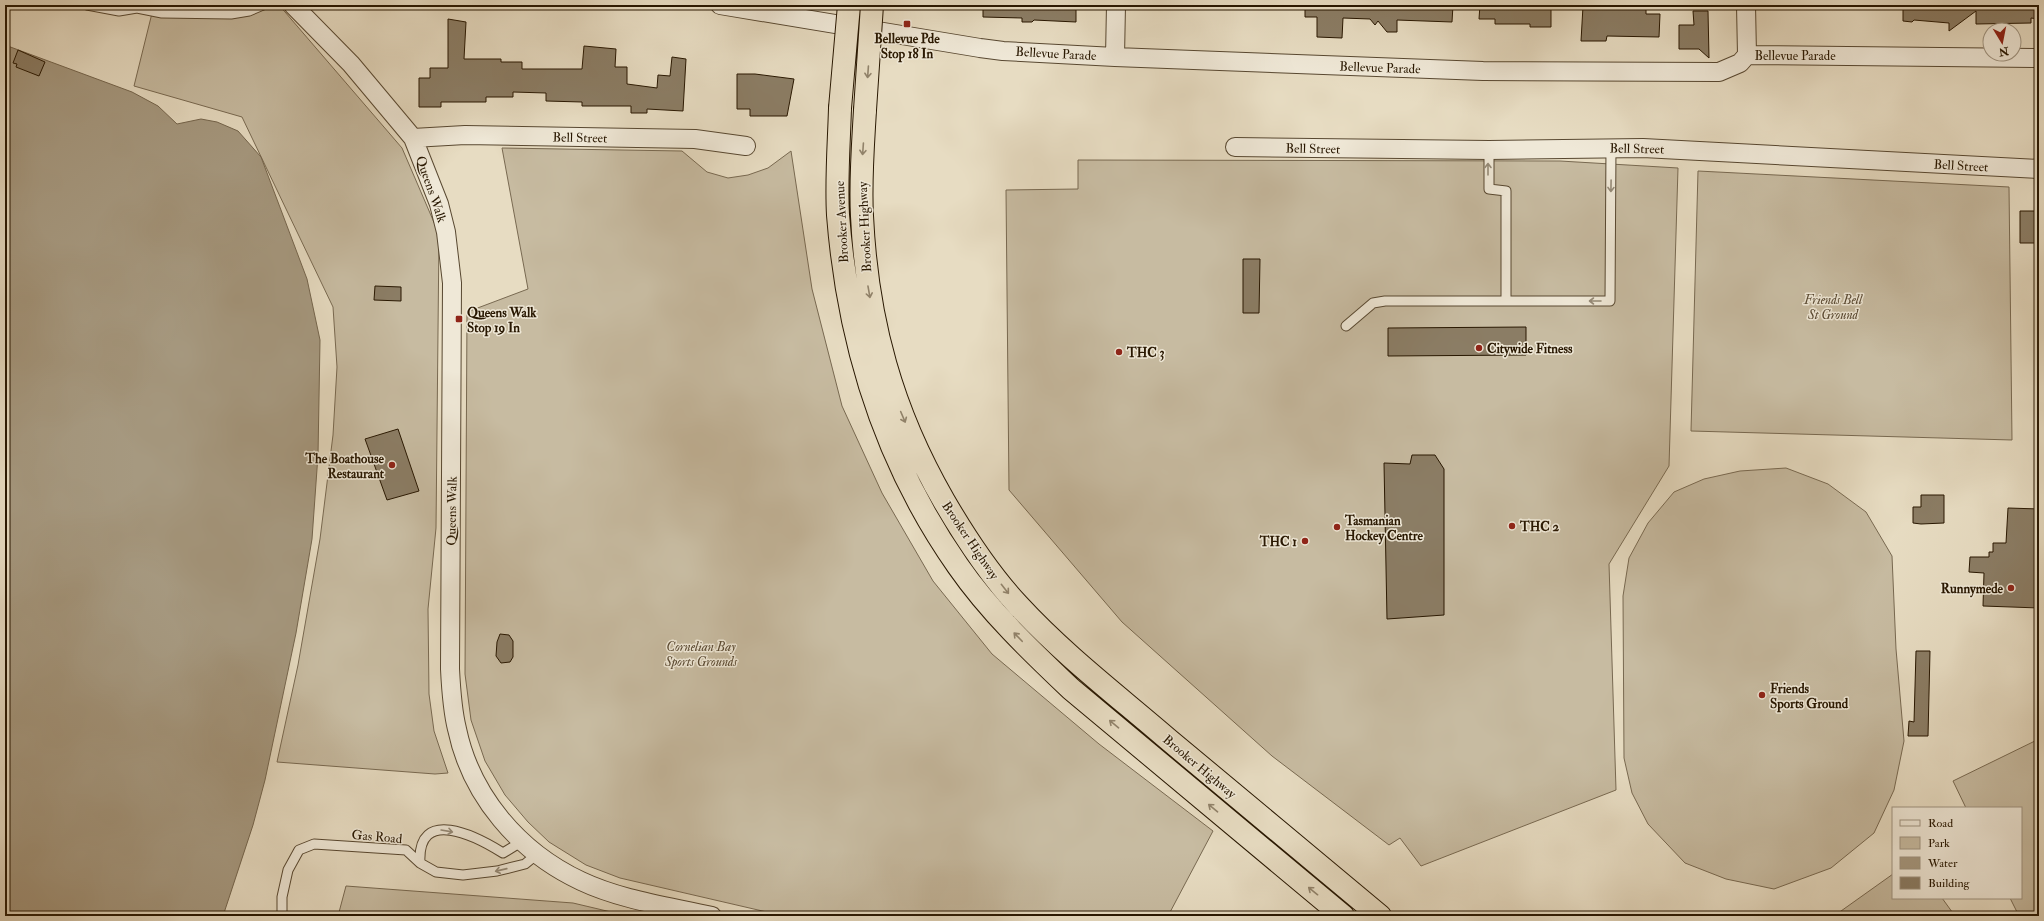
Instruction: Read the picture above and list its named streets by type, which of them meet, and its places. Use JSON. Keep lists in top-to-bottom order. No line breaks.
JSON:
{"streets":{"highway":["Brooker Avenue","Brooker Highway"],"street":["Bellevue Parade","Bell Street","Queens Walk"],"lane":["Gas Road"]},"crossings":[["Bell Street","Queens Walk"],["Queens Walk","Gas Road"],["Brooker Avenue","Brooker Highway"]],"one_way":["Gas Road"],"parks":["Friends Bell St Ground","Cornelian Bay Sports Grounds"],"places":{"transit":["Bellevue Pde Stop 18 In","Queens Walk Stop 19 In"],"other":["Citywide Fitness","THC 3","The Boathouse Restaurant","THC 2","Tasmanian Hockey Centre","THC 1","Runnymede","Friends Sports Ground"]},"legend":["Road","Park","Water","Building"],"north":"bottom"}
